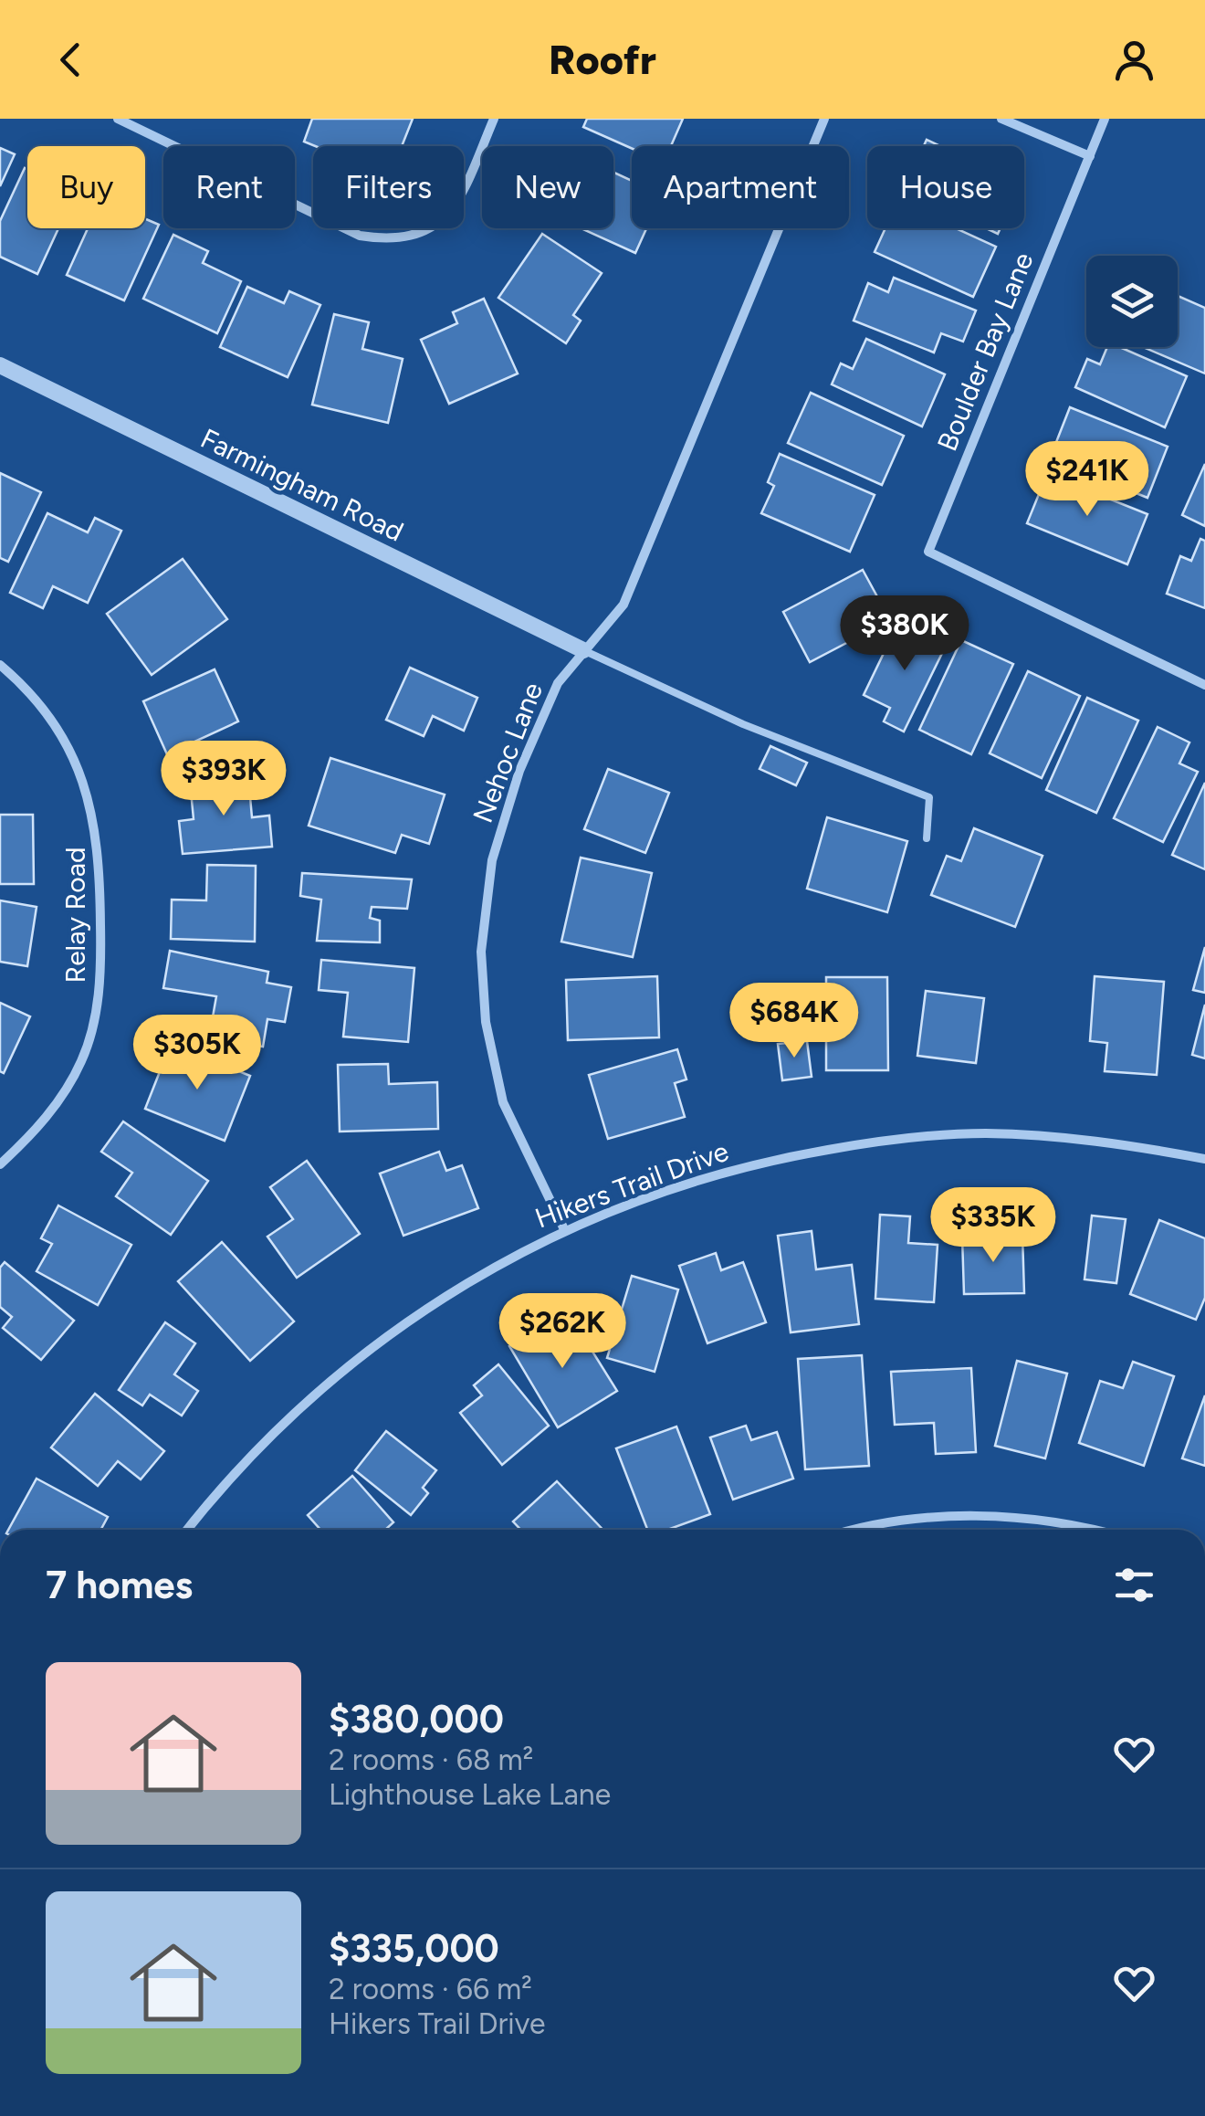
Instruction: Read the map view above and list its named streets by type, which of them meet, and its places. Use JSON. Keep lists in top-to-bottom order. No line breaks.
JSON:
{"streets":{"street":["Boulder Bay Lane","Farmingham Road","Nehoc Lane","Relay Road","Hikers Trail Drive"]},"crossings":[["Farmingham Road","Nehoc Lane"],["Nehoc Lane","Hikers Trail Drive"]],"page":{"header":"Roofr","chip":["Buy","Rent","Filters","New","Apartment","House"],"price":["$241K","$380K","$393K","$684K","$305K","$335K","$262K"],"heading":"7 homes","list":[{"name":"$380,000","note":"2 rooms · 68 m² · Lighthouse Lake Lane"},{"name":"$335,000","note":"2 rooms · 66 m² · Hikers Trail Drive"}]}}
